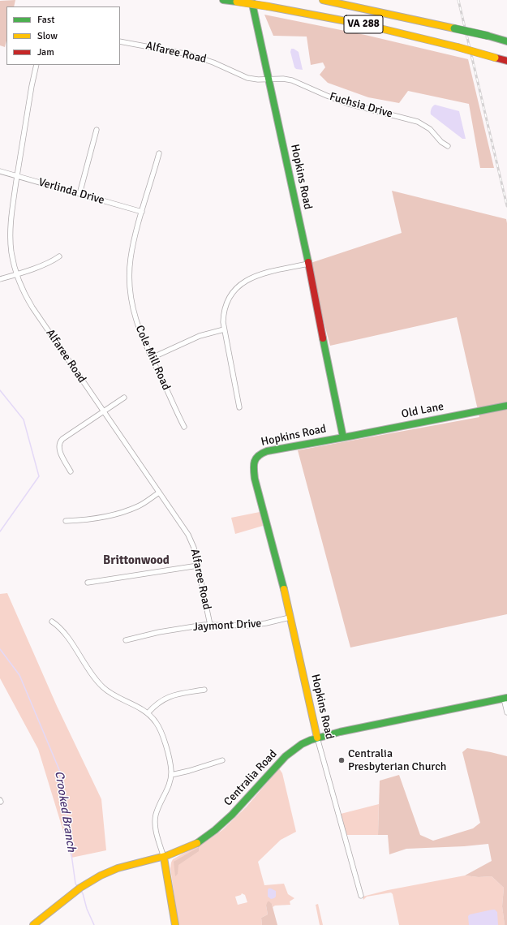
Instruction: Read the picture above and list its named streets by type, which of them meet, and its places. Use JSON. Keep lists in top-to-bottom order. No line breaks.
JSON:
{"streets":{"main road":["VA 288","Hopkins Road","Old Lane","Centralia Road"],"street":["Alfaree Road","Fuchsia Drive","Verlinda Drive","Cole Mill Road","Jaymont Drive"]},"crossings":[["Alfaree Road","Fuchsia Drive"],["Alfaree Road","Hopkins Road"],["Alfaree Road","Verlinda Drive"],["Alfaree Road","Jaymont Drive"],["Fuchsia Drive","Hopkins Road"],["Hopkins Road","Old Lane"],["Hopkins Road","Jaymont Drive"],["Hopkins Road","Centralia Road"],["Verlinda Drive","Cole Mill Road"]],"districts":["Brittonwood"],"water":["Crooked Branch"],"places":["Centralia Presbyterian Church"],"legend":["Fast","Slow","Jam"]}
